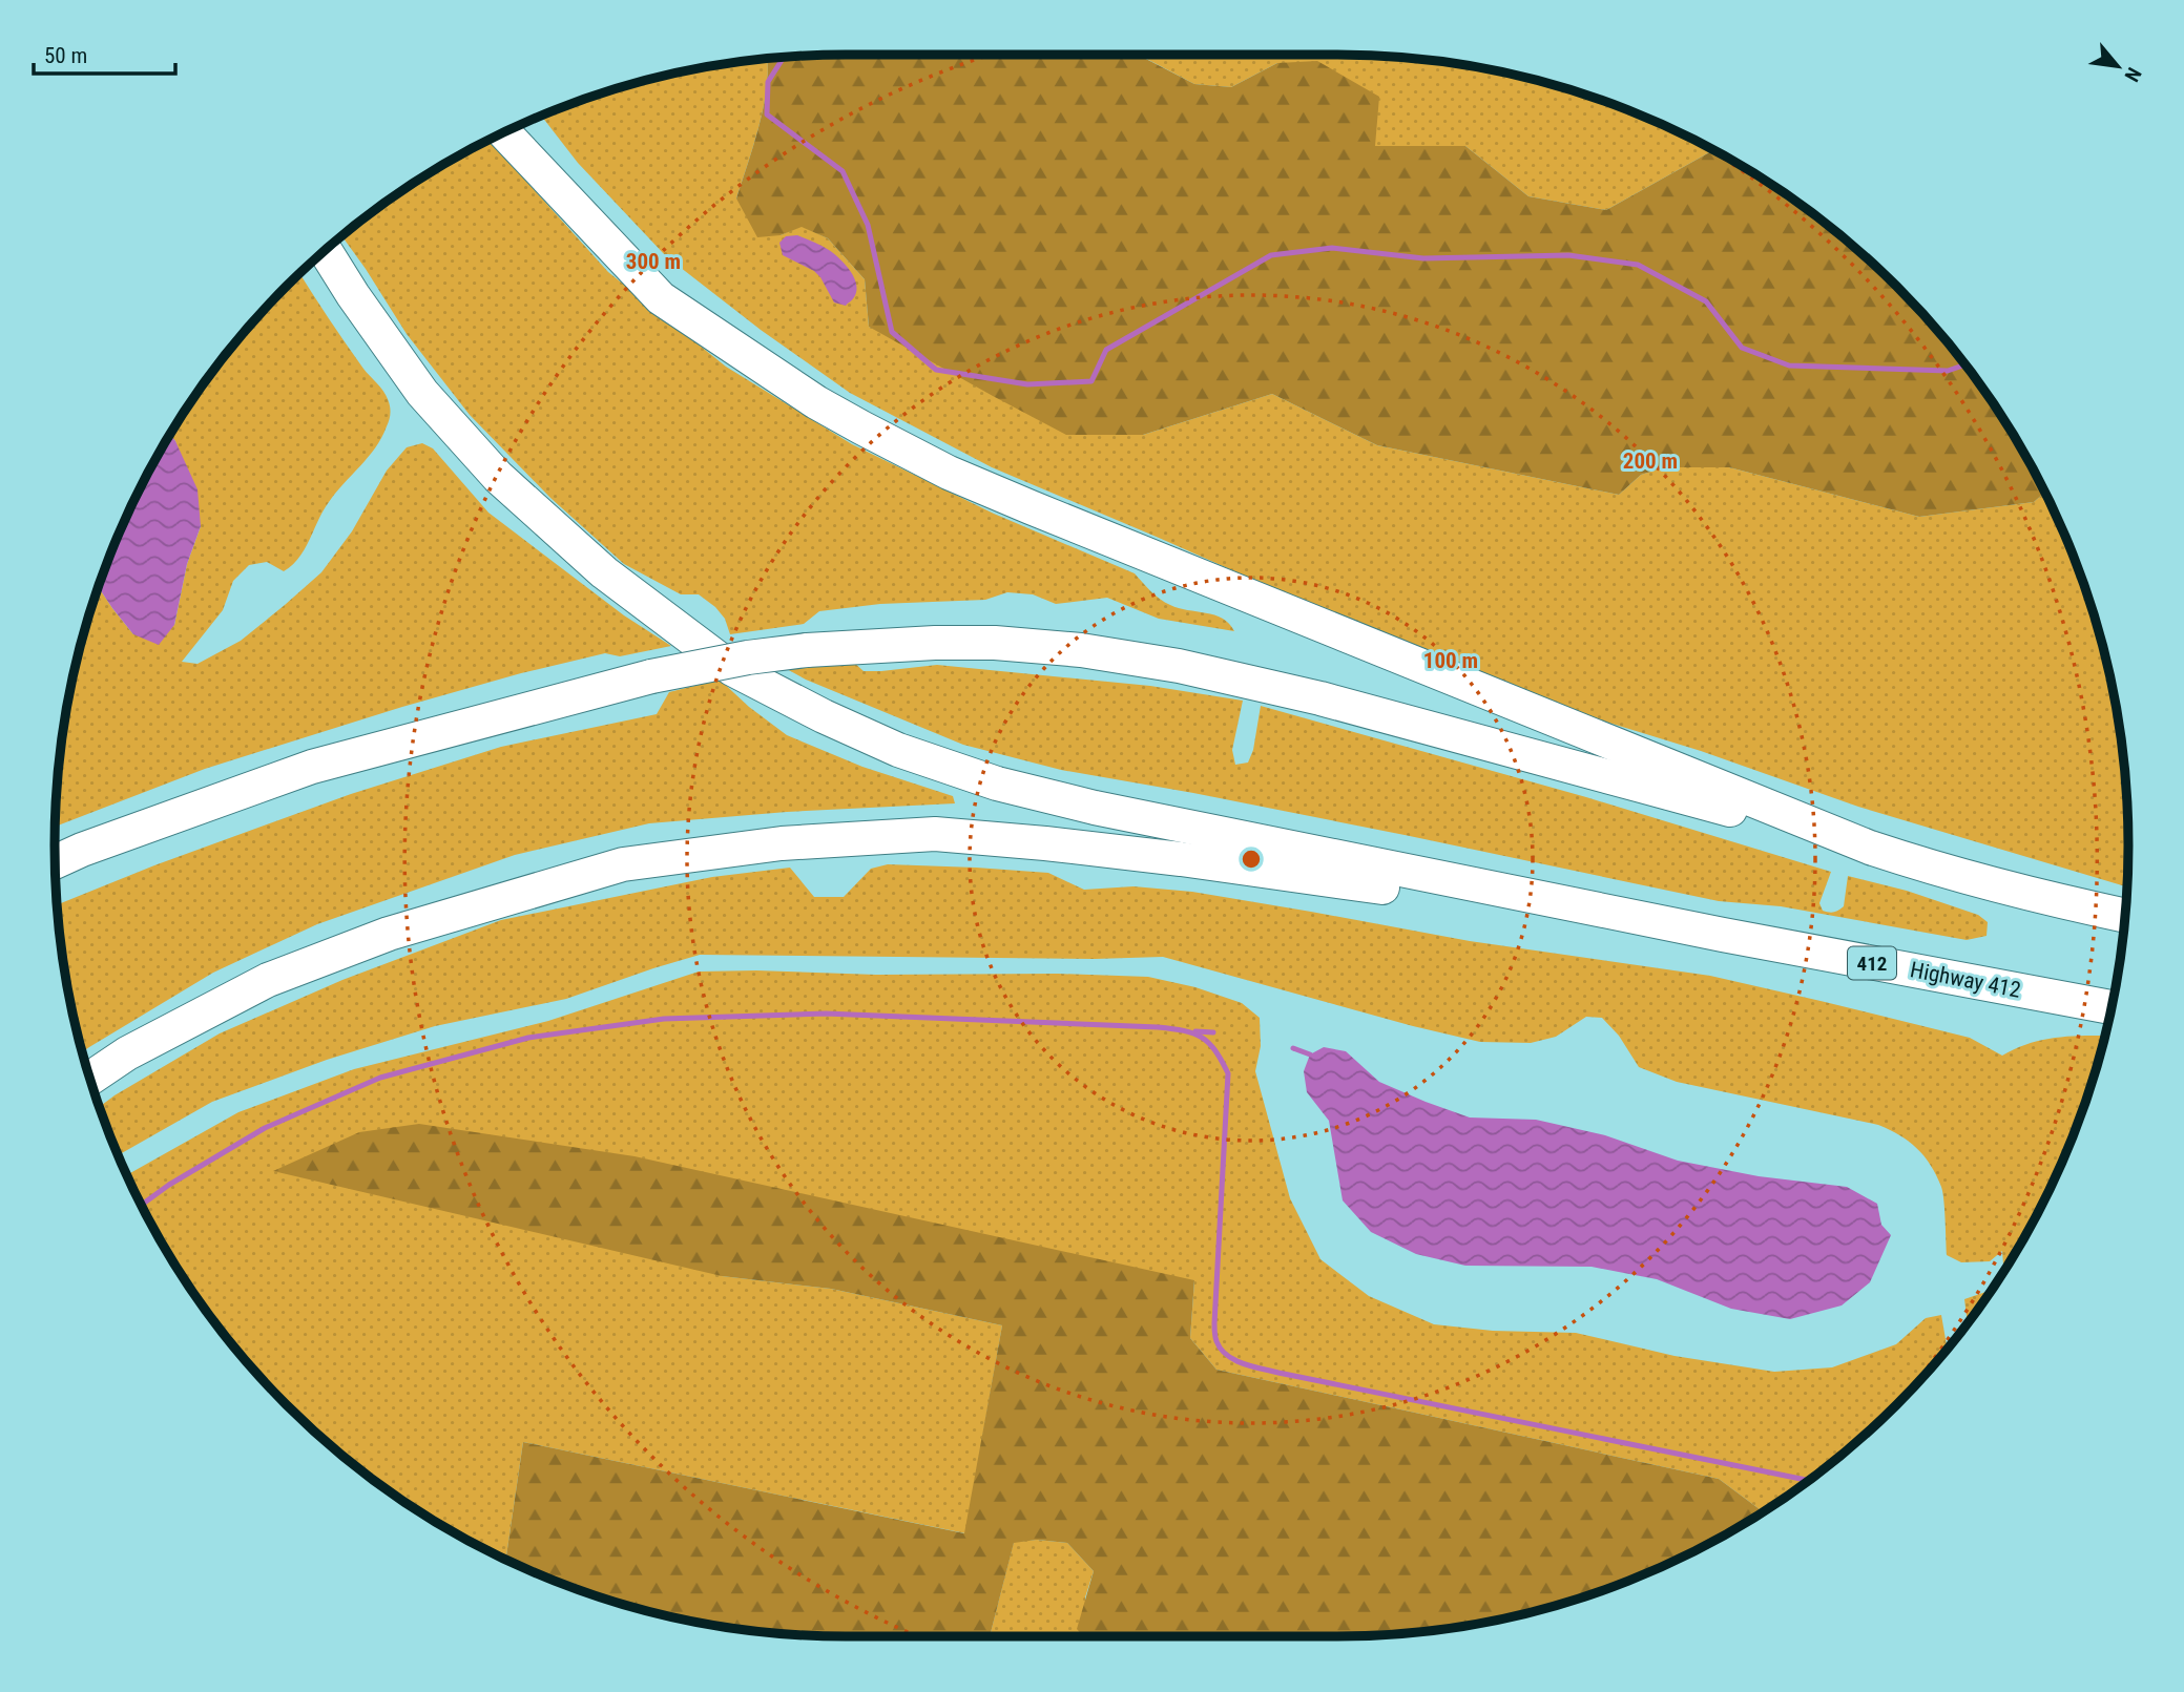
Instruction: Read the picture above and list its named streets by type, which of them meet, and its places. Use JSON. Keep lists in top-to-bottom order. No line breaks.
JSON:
{"streets":{"highway":["412","Highway 412"]},"scale_bar":"50 m","north":"bottom right","rings":["300 m","200 m","100 m"]}
